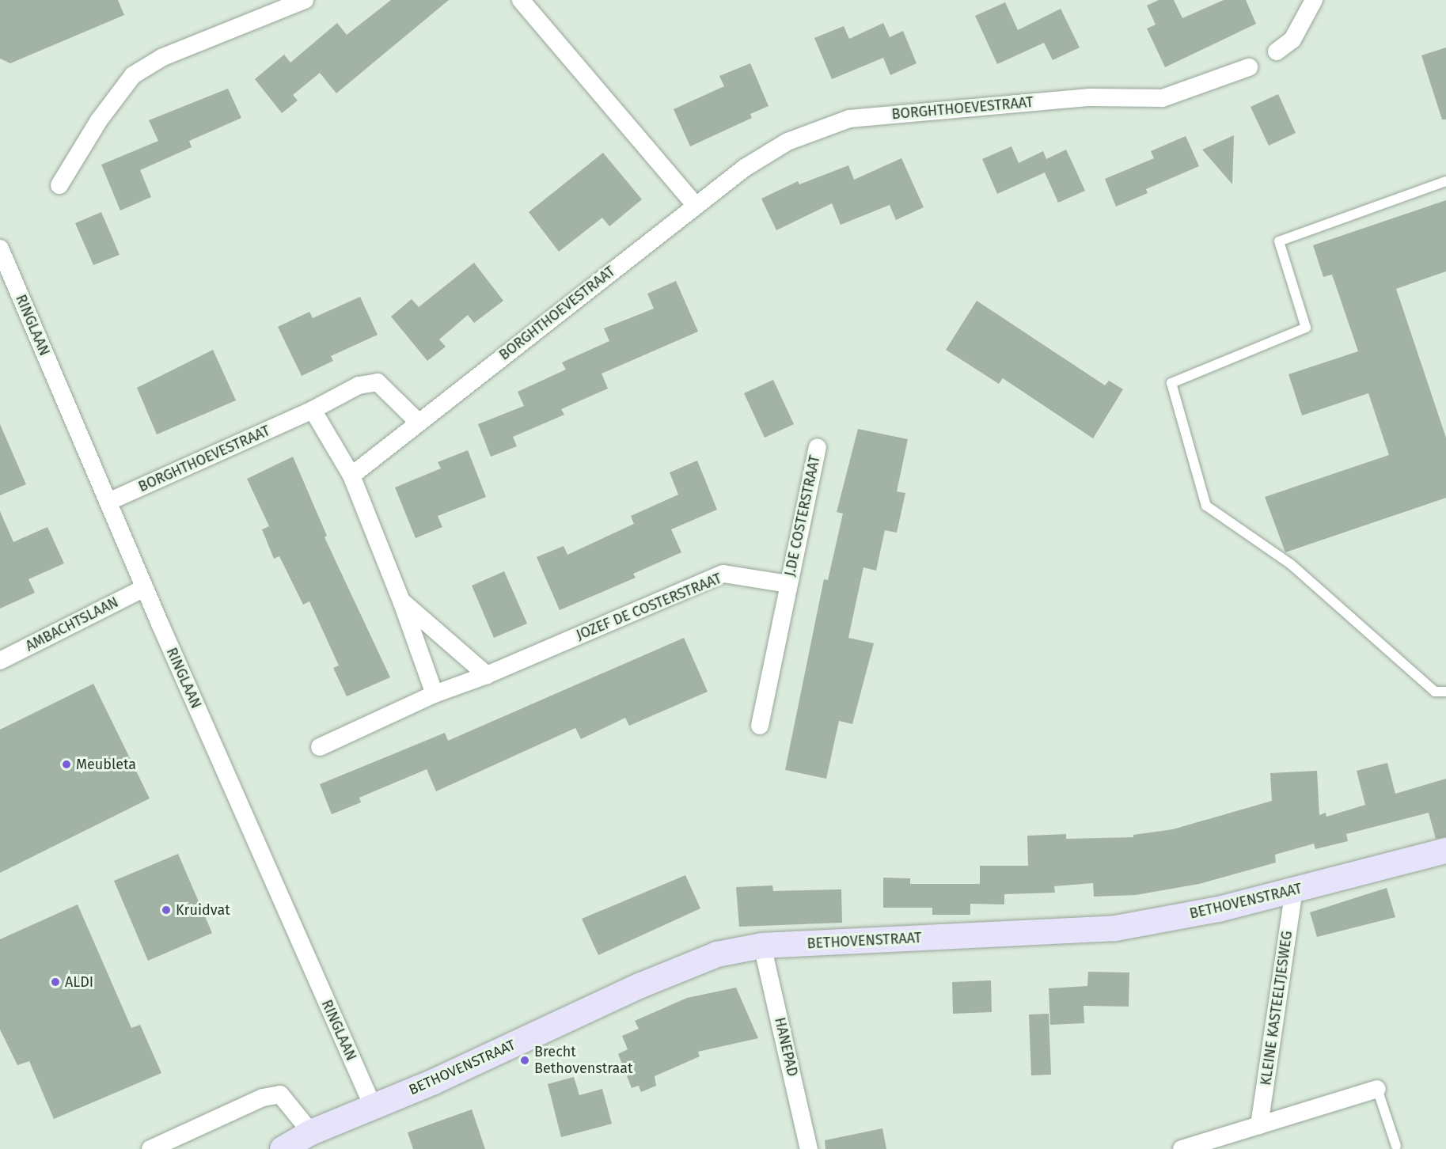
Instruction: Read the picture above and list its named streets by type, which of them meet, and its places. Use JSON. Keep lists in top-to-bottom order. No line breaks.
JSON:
{"streets":{"main road":["BETHOVENSTRAAT"],"street":["BORGHTHOEVESTRAAT","RINGLAAN","J.DE COSTERSTRAAT","JOZEF DE COSTERSTRAAT","AMBACHTSLAAN","KLEINE KASTEELTJESWEG","HANEPAD"]},"crossings":[["BORGHTHOEVESTRAAT","RINGLAAN"],["RINGLAAN","AMBACHTSLAAN"],["RINGLAAN","BETHOVENSTRAAT"],["J.DE COSTERSTRAAT","JOZEF DE COSTERSTRAAT"],["BETHOVENSTRAAT","KLEINE KASTEELTJESWEG"],["BETHOVENSTRAAT","HANEPAD"]],"places":["Meubleta","Kruidvat","ALDI","Brecht Bethovenstraat"]}
